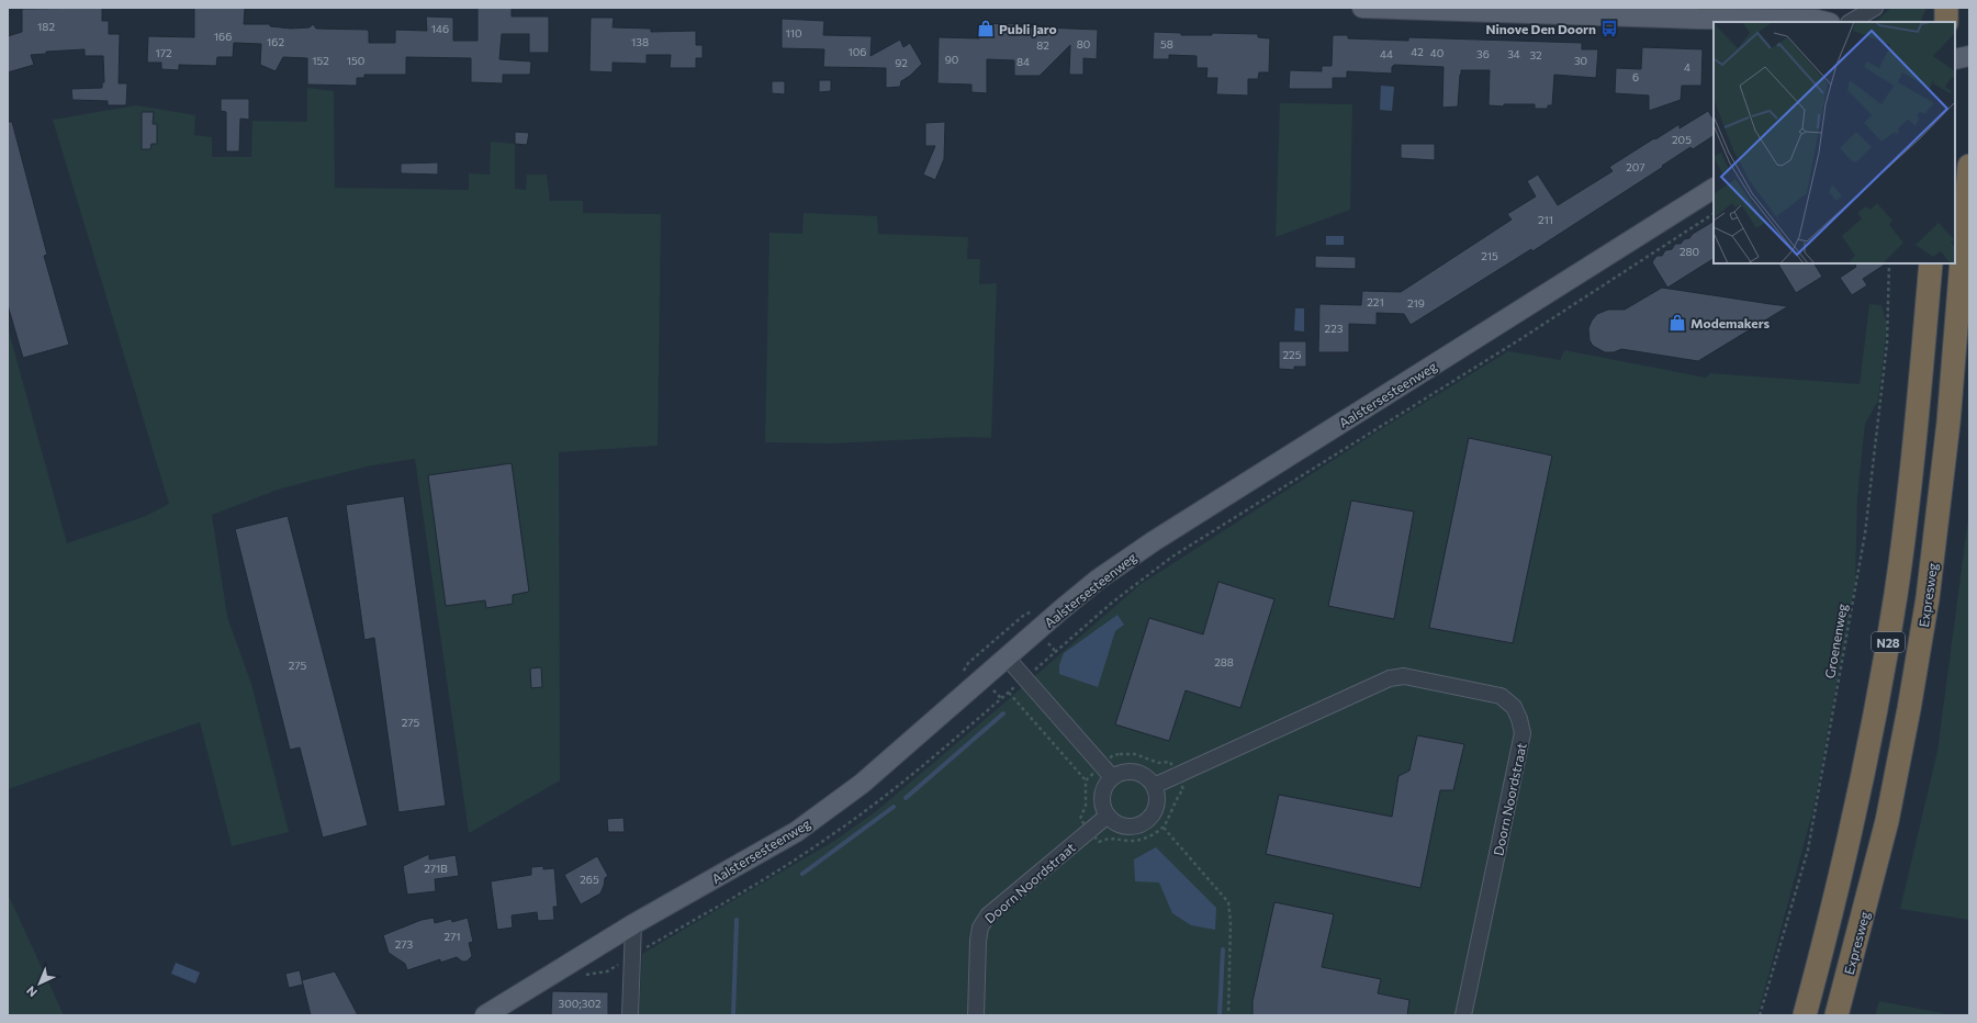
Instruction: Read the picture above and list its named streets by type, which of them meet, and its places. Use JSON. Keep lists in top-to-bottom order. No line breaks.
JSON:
{"streets":{"highway":["Expresweg","N28"],"main road":["Aalstersesteenweg"],"street":["Doorn Noordstraat"],"path":["Groenenweg"]},"places":{"shop":["Publi Jaro","Modemakers"],"bus stop":["Ninove Den Doorn"]},"house_numbers":["182","146","110","166","162","138","80","58","82","106","42","172","40","44","36","34","32","90","152","150","30","84","92","4","6","205","207","211","280","215","221","219","223","225","288","275","275","271B","265","271","273","300;302"],"north":"bottom left"}
